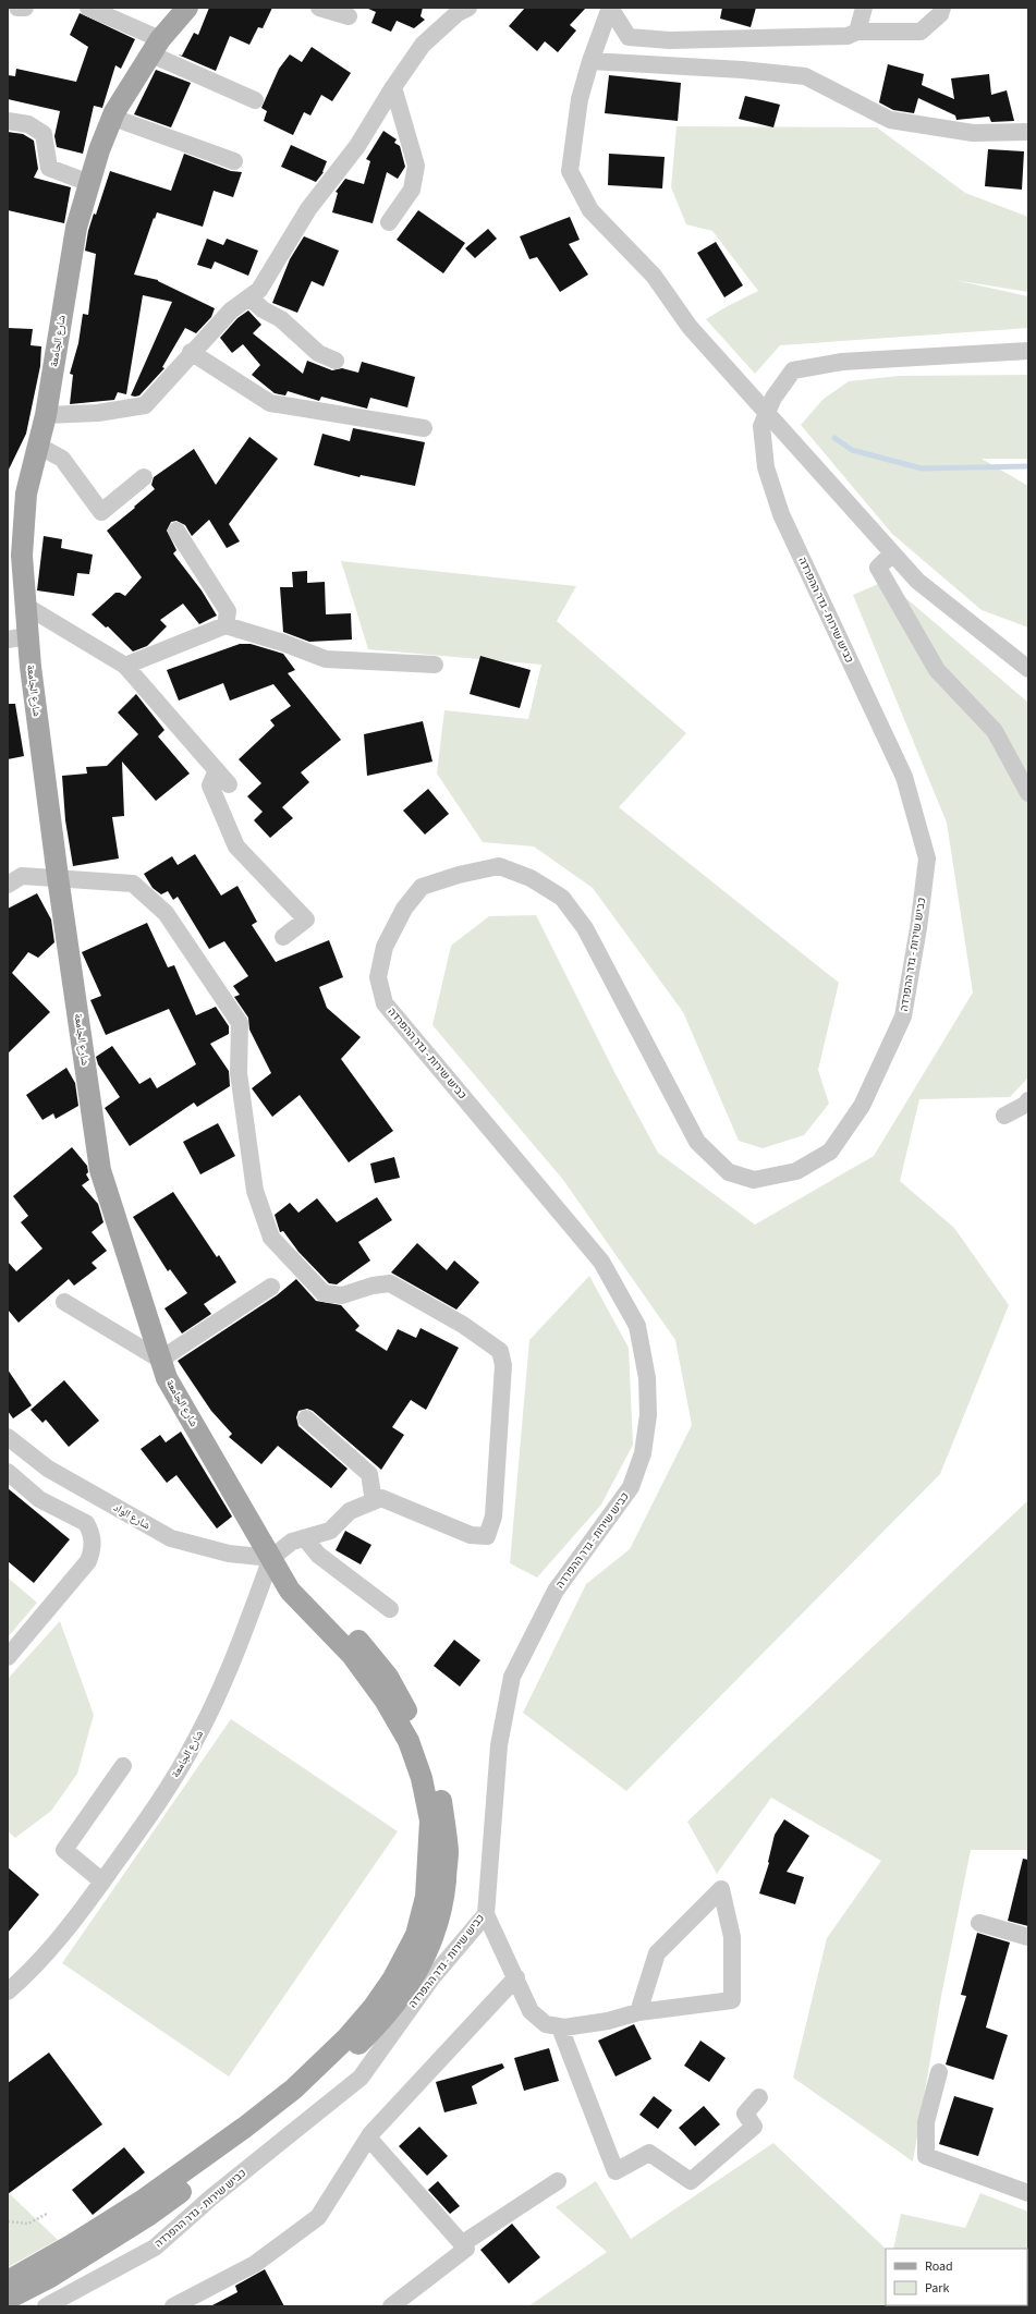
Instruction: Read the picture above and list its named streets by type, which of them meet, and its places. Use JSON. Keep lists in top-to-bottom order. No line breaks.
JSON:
{"streets":{"main road":["شارع الجامعة"],"street":["כביש שירות - גדר ההפרדה","شارع الواد"]},"crossings":[["شارع الجامعة","شارع الواد"]],"legend":["Road","Park"]}
